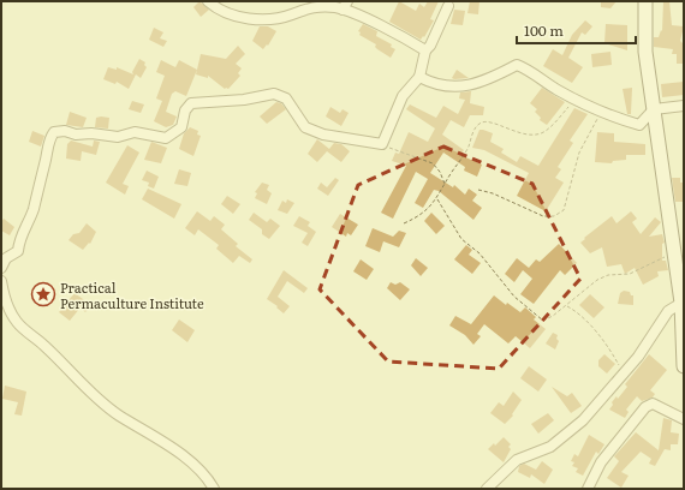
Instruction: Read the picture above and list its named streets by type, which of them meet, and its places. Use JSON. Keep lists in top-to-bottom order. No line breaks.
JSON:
{"places":{"place":["Practical Permaculture Institute"]},"scale_bar":"100 m"}
